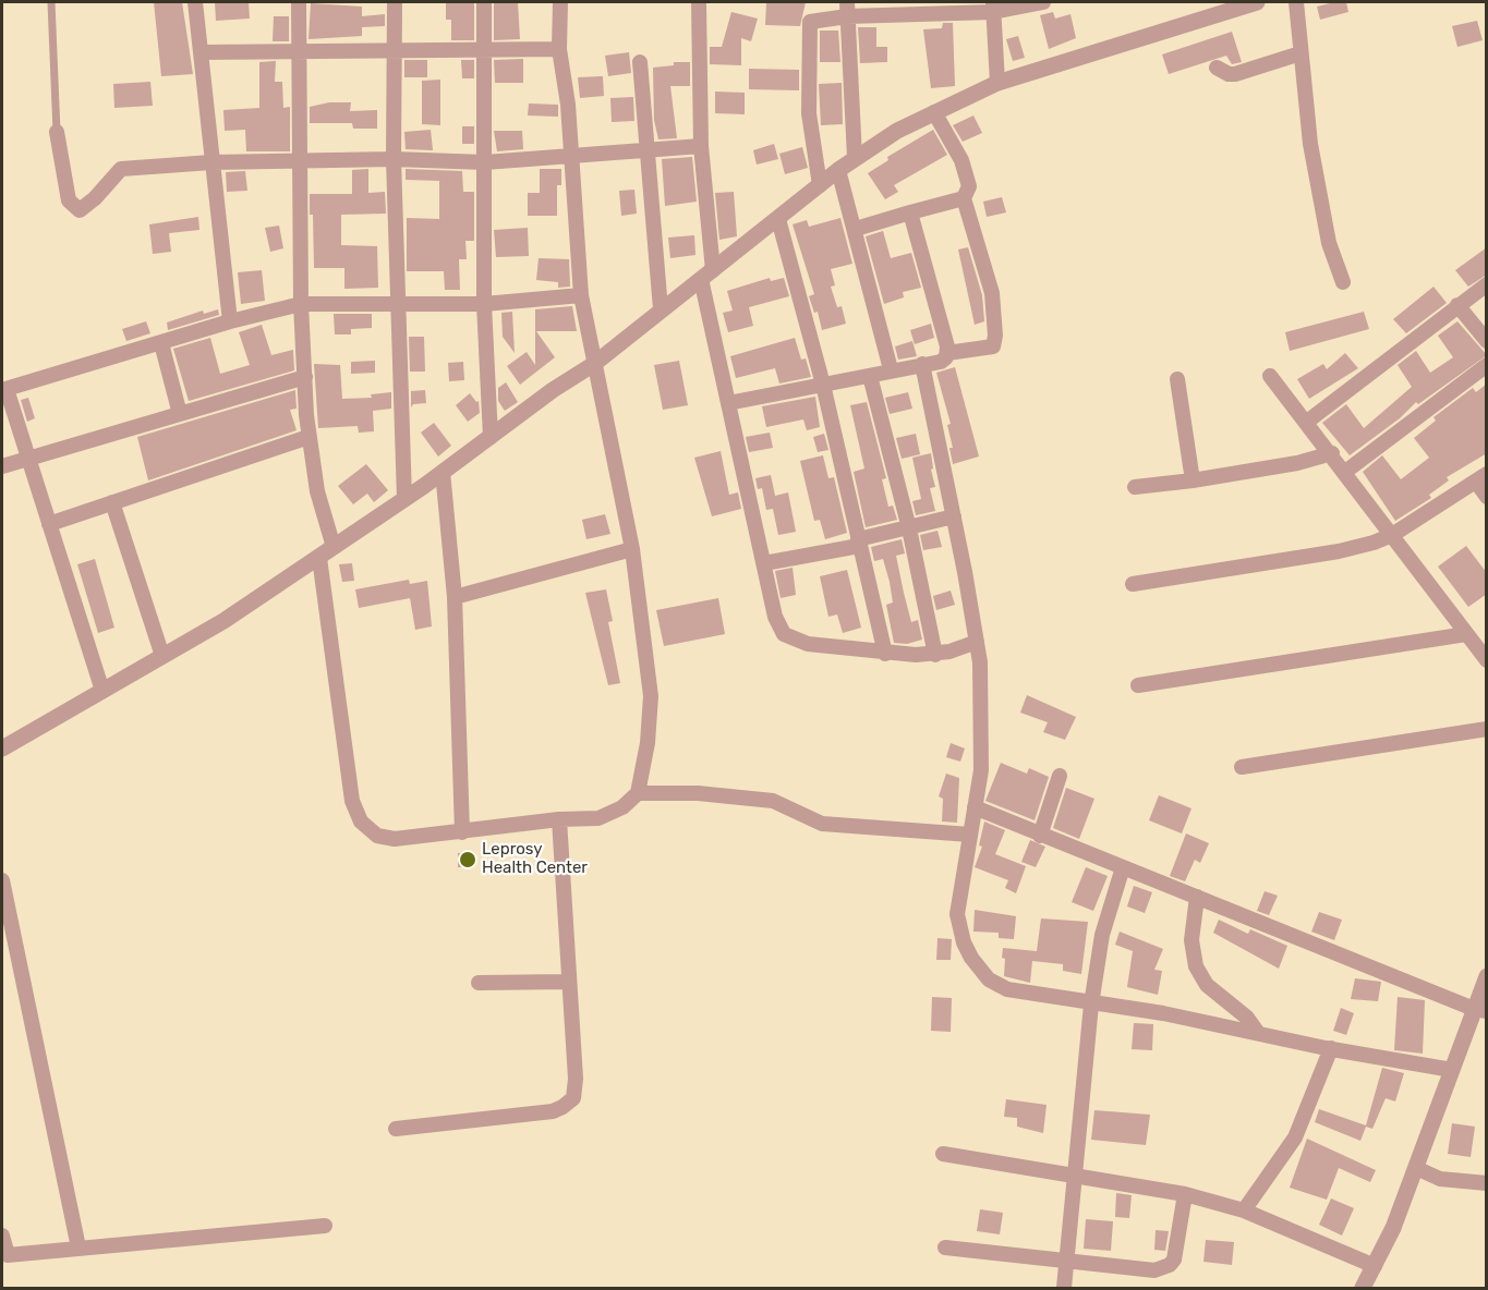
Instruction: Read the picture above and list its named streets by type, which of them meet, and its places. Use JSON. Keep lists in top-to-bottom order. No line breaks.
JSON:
{"places":["Leprosy Health Center"]}
